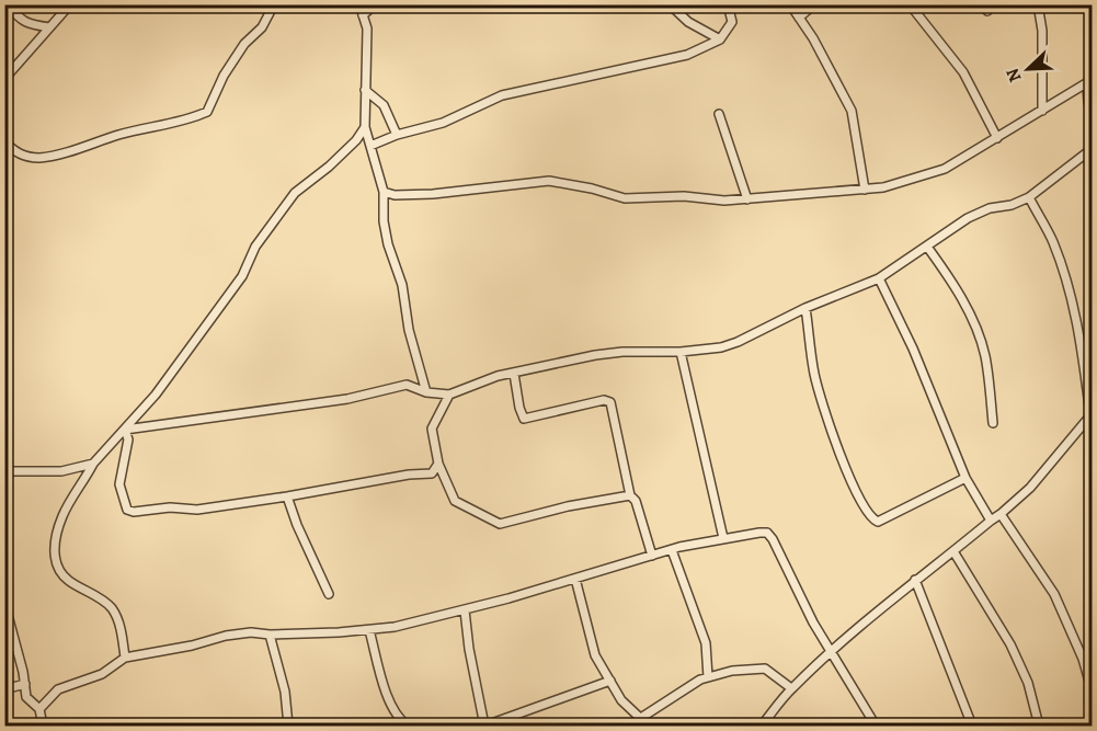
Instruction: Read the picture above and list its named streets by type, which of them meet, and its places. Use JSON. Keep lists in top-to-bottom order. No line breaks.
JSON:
{"north":"bottom left"}
